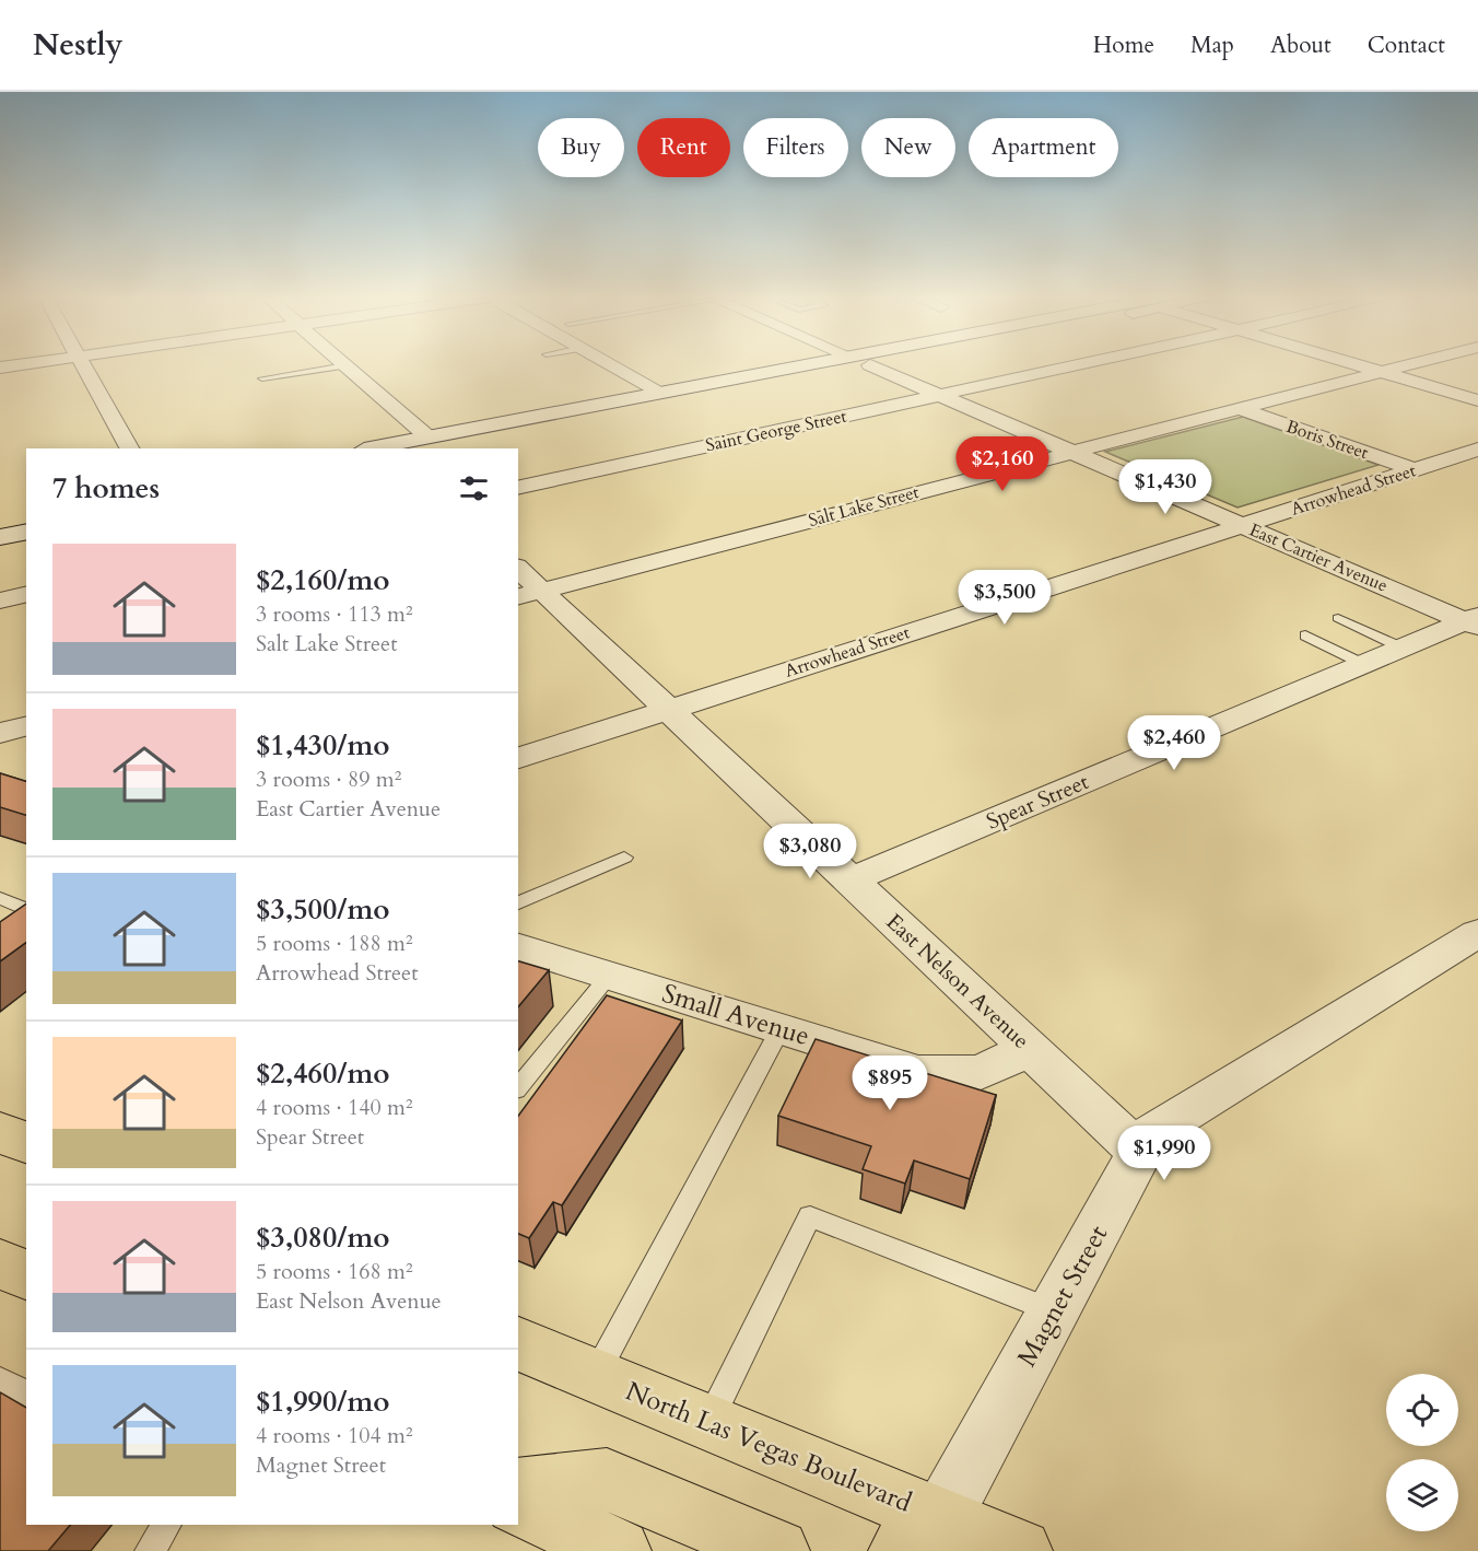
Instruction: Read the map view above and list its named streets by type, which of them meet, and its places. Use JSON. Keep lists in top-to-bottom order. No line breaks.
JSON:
{"streets":{"main road":["North Las Vegas Boulevard"],"street":["Saint George Street","Boris Street","Arrowhead Street","Salt Lake Street","East Cartier Avenue","Spear Street","East Nelson Avenue","Small Avenue","Magnet Street"]},"crossings":[["Saint George Street","East Cartier Avenue"],["Boris Street","Arrowhead Street"],["Boris Street","Salt Lake Street"],["Arrowhead Street","East Cartier Avenue"],["Arrowhead Street","East Nelson Avenue"],["Salt Lake Street","East Cartier Avenue"],["Salt Lake Street","East Nelson Avenue"],["East Cartier Avenue","Spear Street"],["Spear Street","East Nelson Avenue"],["East Nelson Avenue","Small Avenue"],["East Nelson Avenue","Magnet Street"],["Magnet Street","North Las Vegas Boulevard"]],"page":{"header":"Nestly","nav":["Home","Map","About","Contact"],"chip":["Buy","Rent","Filters","New","Apartment"],"price":["$2,160","$1,430","$3,500","$2,460","$3,080","$895","$1,990"],"heading":"7 homes","list":[{"name":"$2,160/mo","note":"3 rooms · 113 m² · Salt Lake Street"},{"name":"$1,430/mo","note":"3 rooms · 89 m² · East Cartier Avenue"},{"name":"$3,500/mo","note":"5 rooms · 188 m² · Arrowhead Street"},{"name":"$2,460/mo","note":"4 rooms · 140 m² · Spear Street"},{"name":"$3,080/mo","note":"5 rooms · 168 m² · East Nelson Avenue"},{"name":"$1,990/mo","note":"4 rooms · 104 m² · Magnet Street"}]}}
